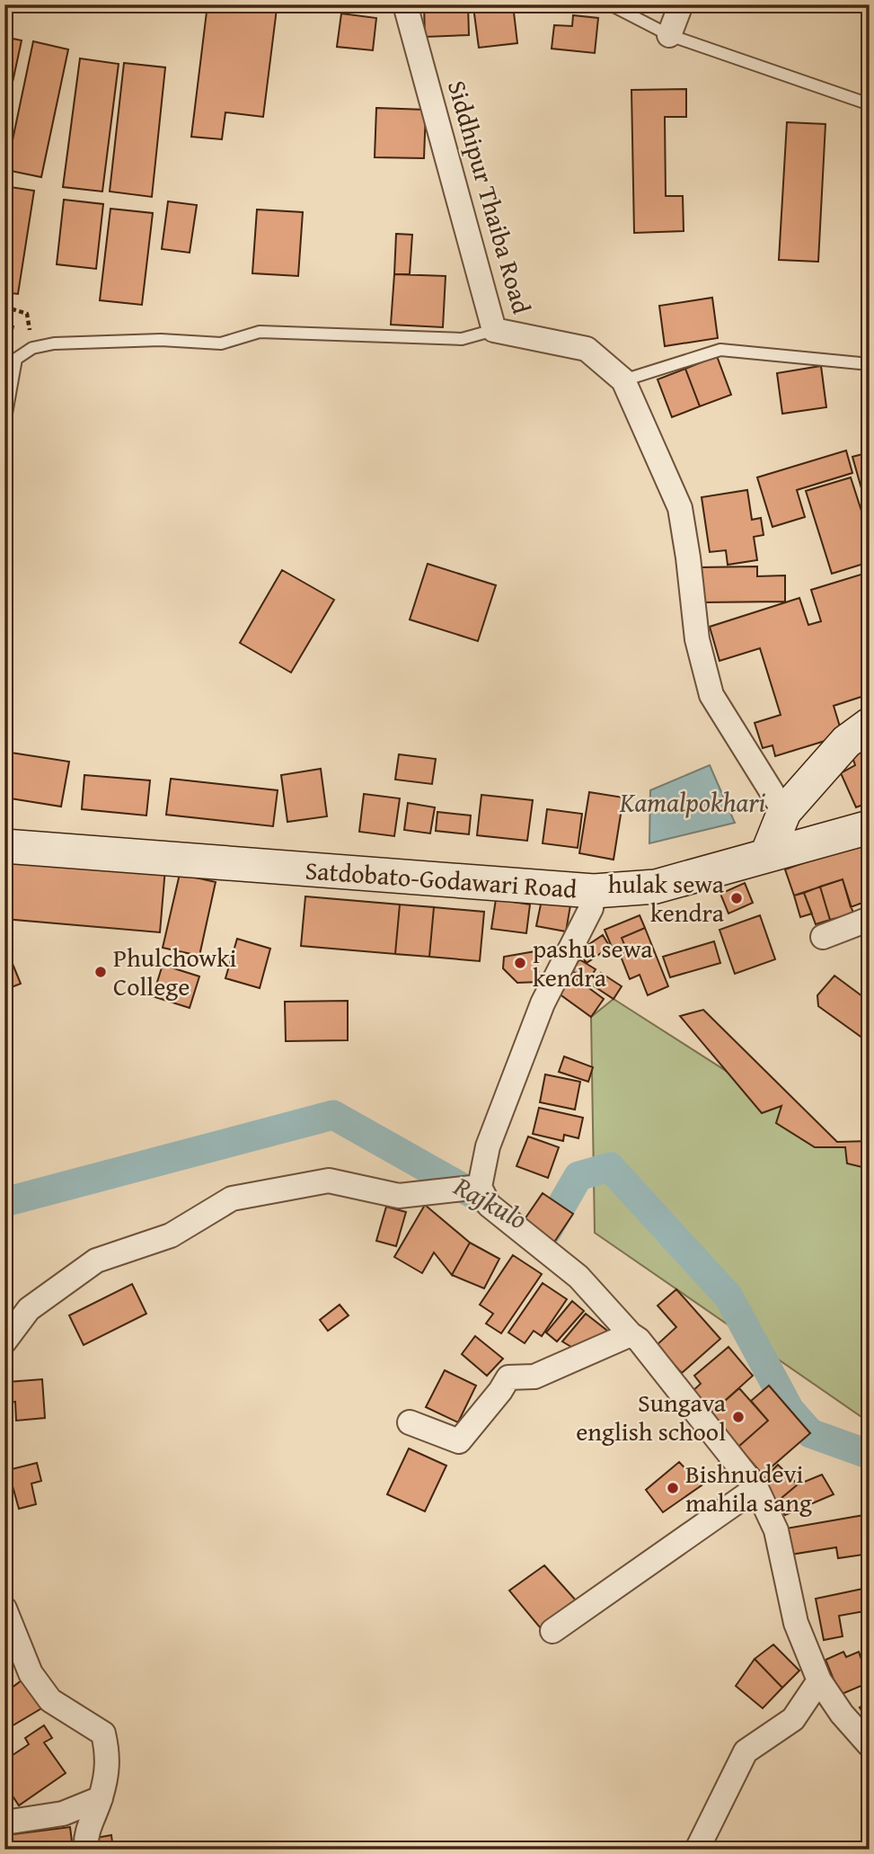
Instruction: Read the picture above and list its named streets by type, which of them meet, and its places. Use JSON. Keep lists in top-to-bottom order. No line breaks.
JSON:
{"streets":{"street":["Siddhipur Thaiba Road","Satdobato-Godawari Road"]},"water":["Kamalpokhari","Rajkulo"],"places":["hulak sewa kendra","pashu sewa kendra","Phulchowki College","Sungava english school","Bishnudevi mahila sang"]}
